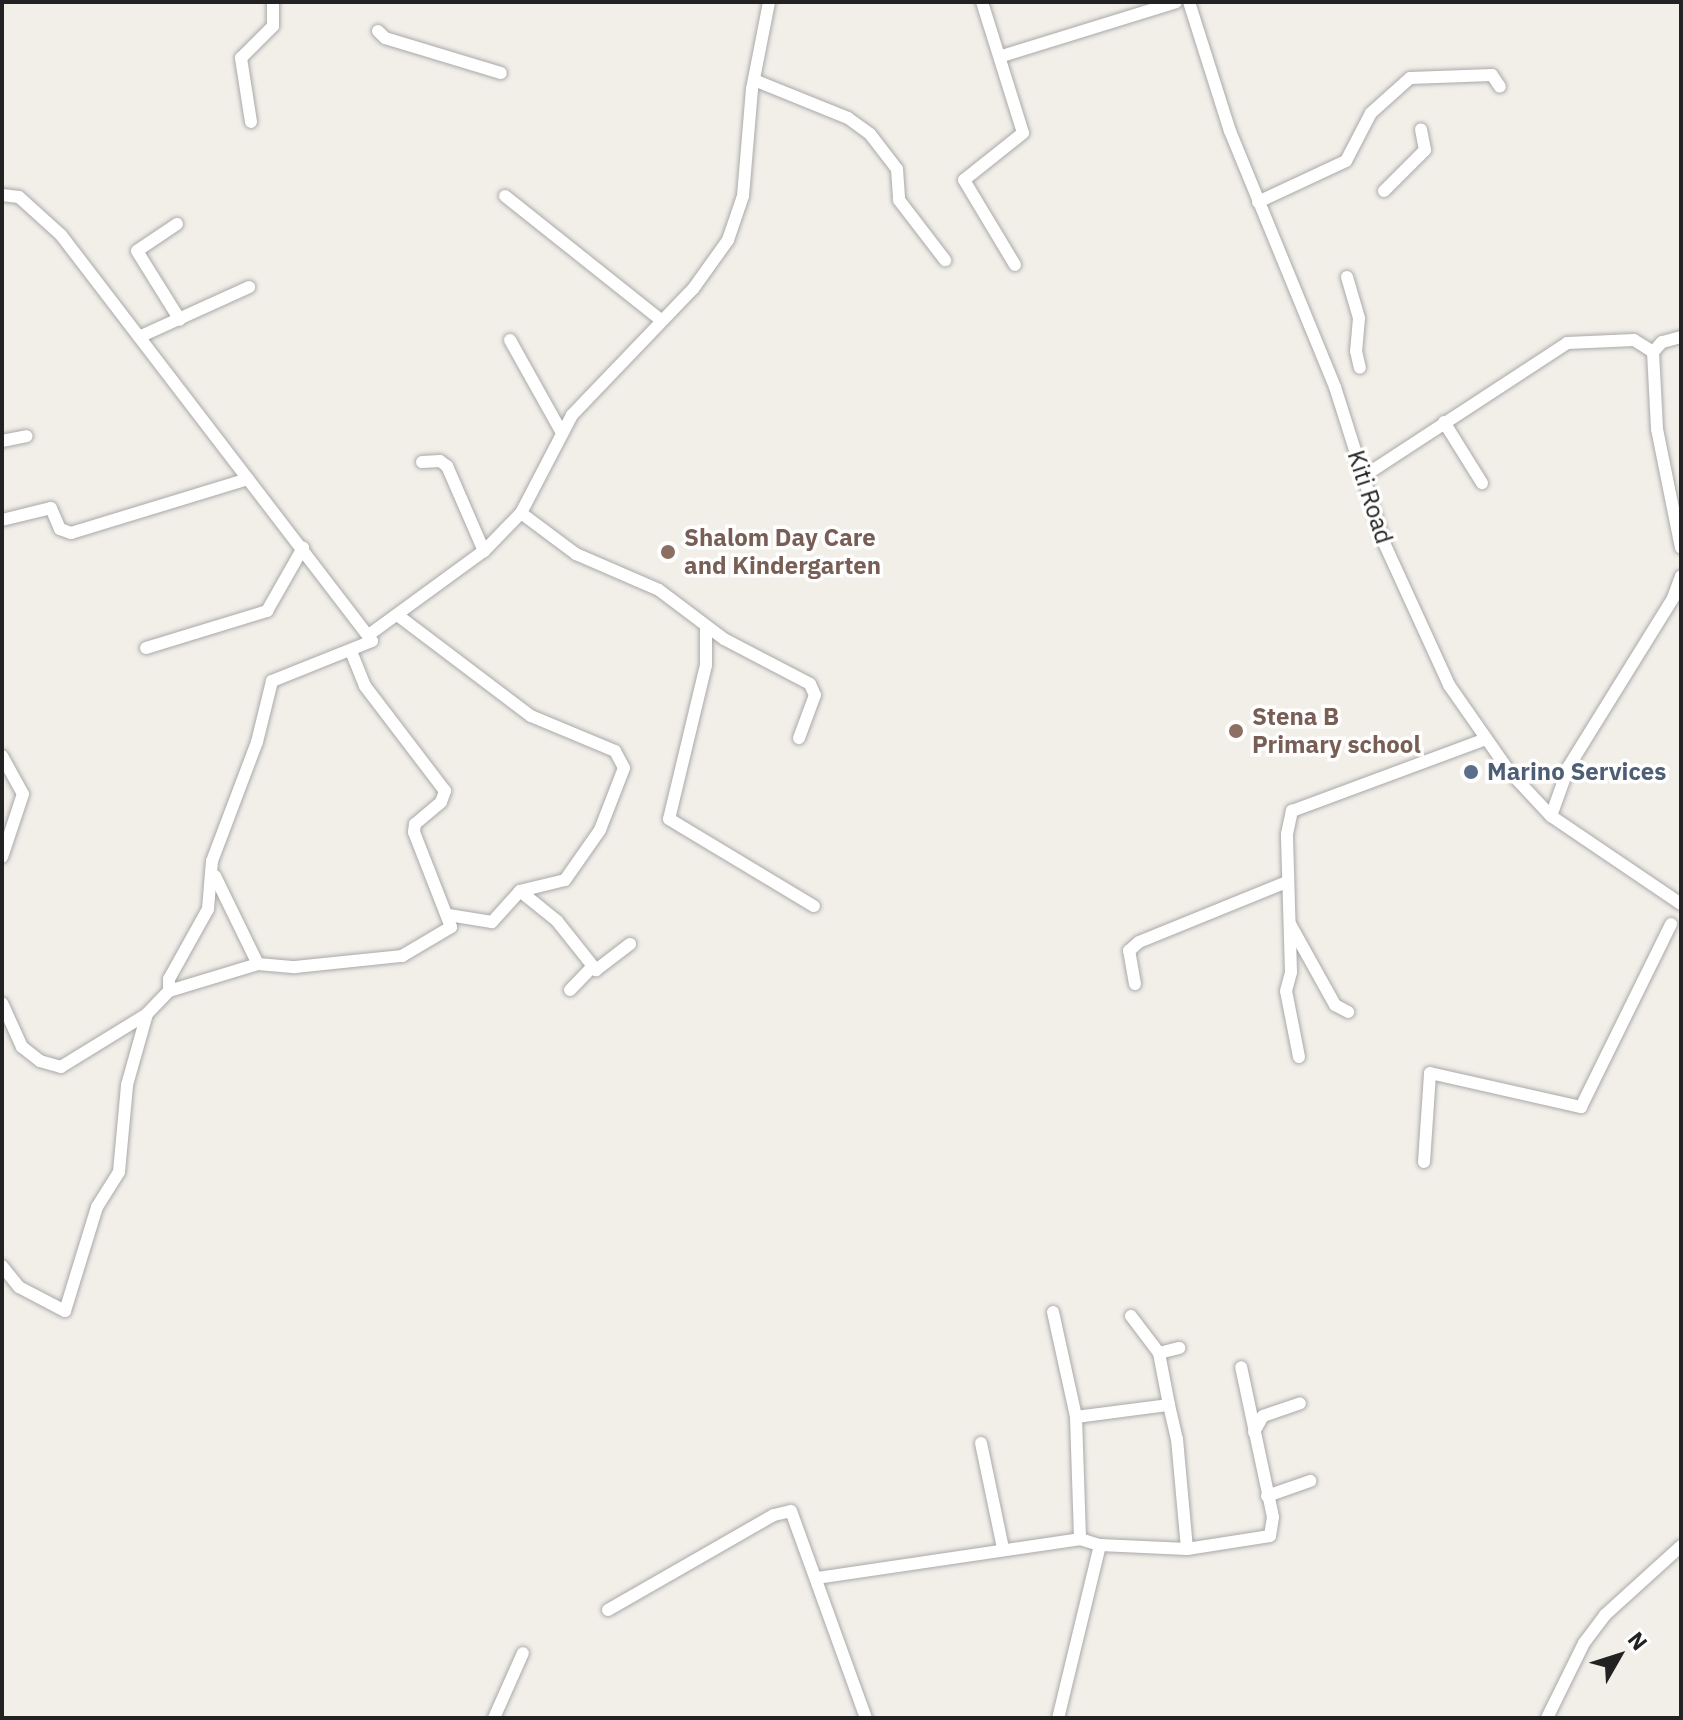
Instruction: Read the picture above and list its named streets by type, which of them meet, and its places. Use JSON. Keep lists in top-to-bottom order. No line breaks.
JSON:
{"streets":{"street":["Kiti Road"]},"places":["Shalom Day Care and Kindergarten","Stena B Primary school","Marino Services"],"north":"top right"}
